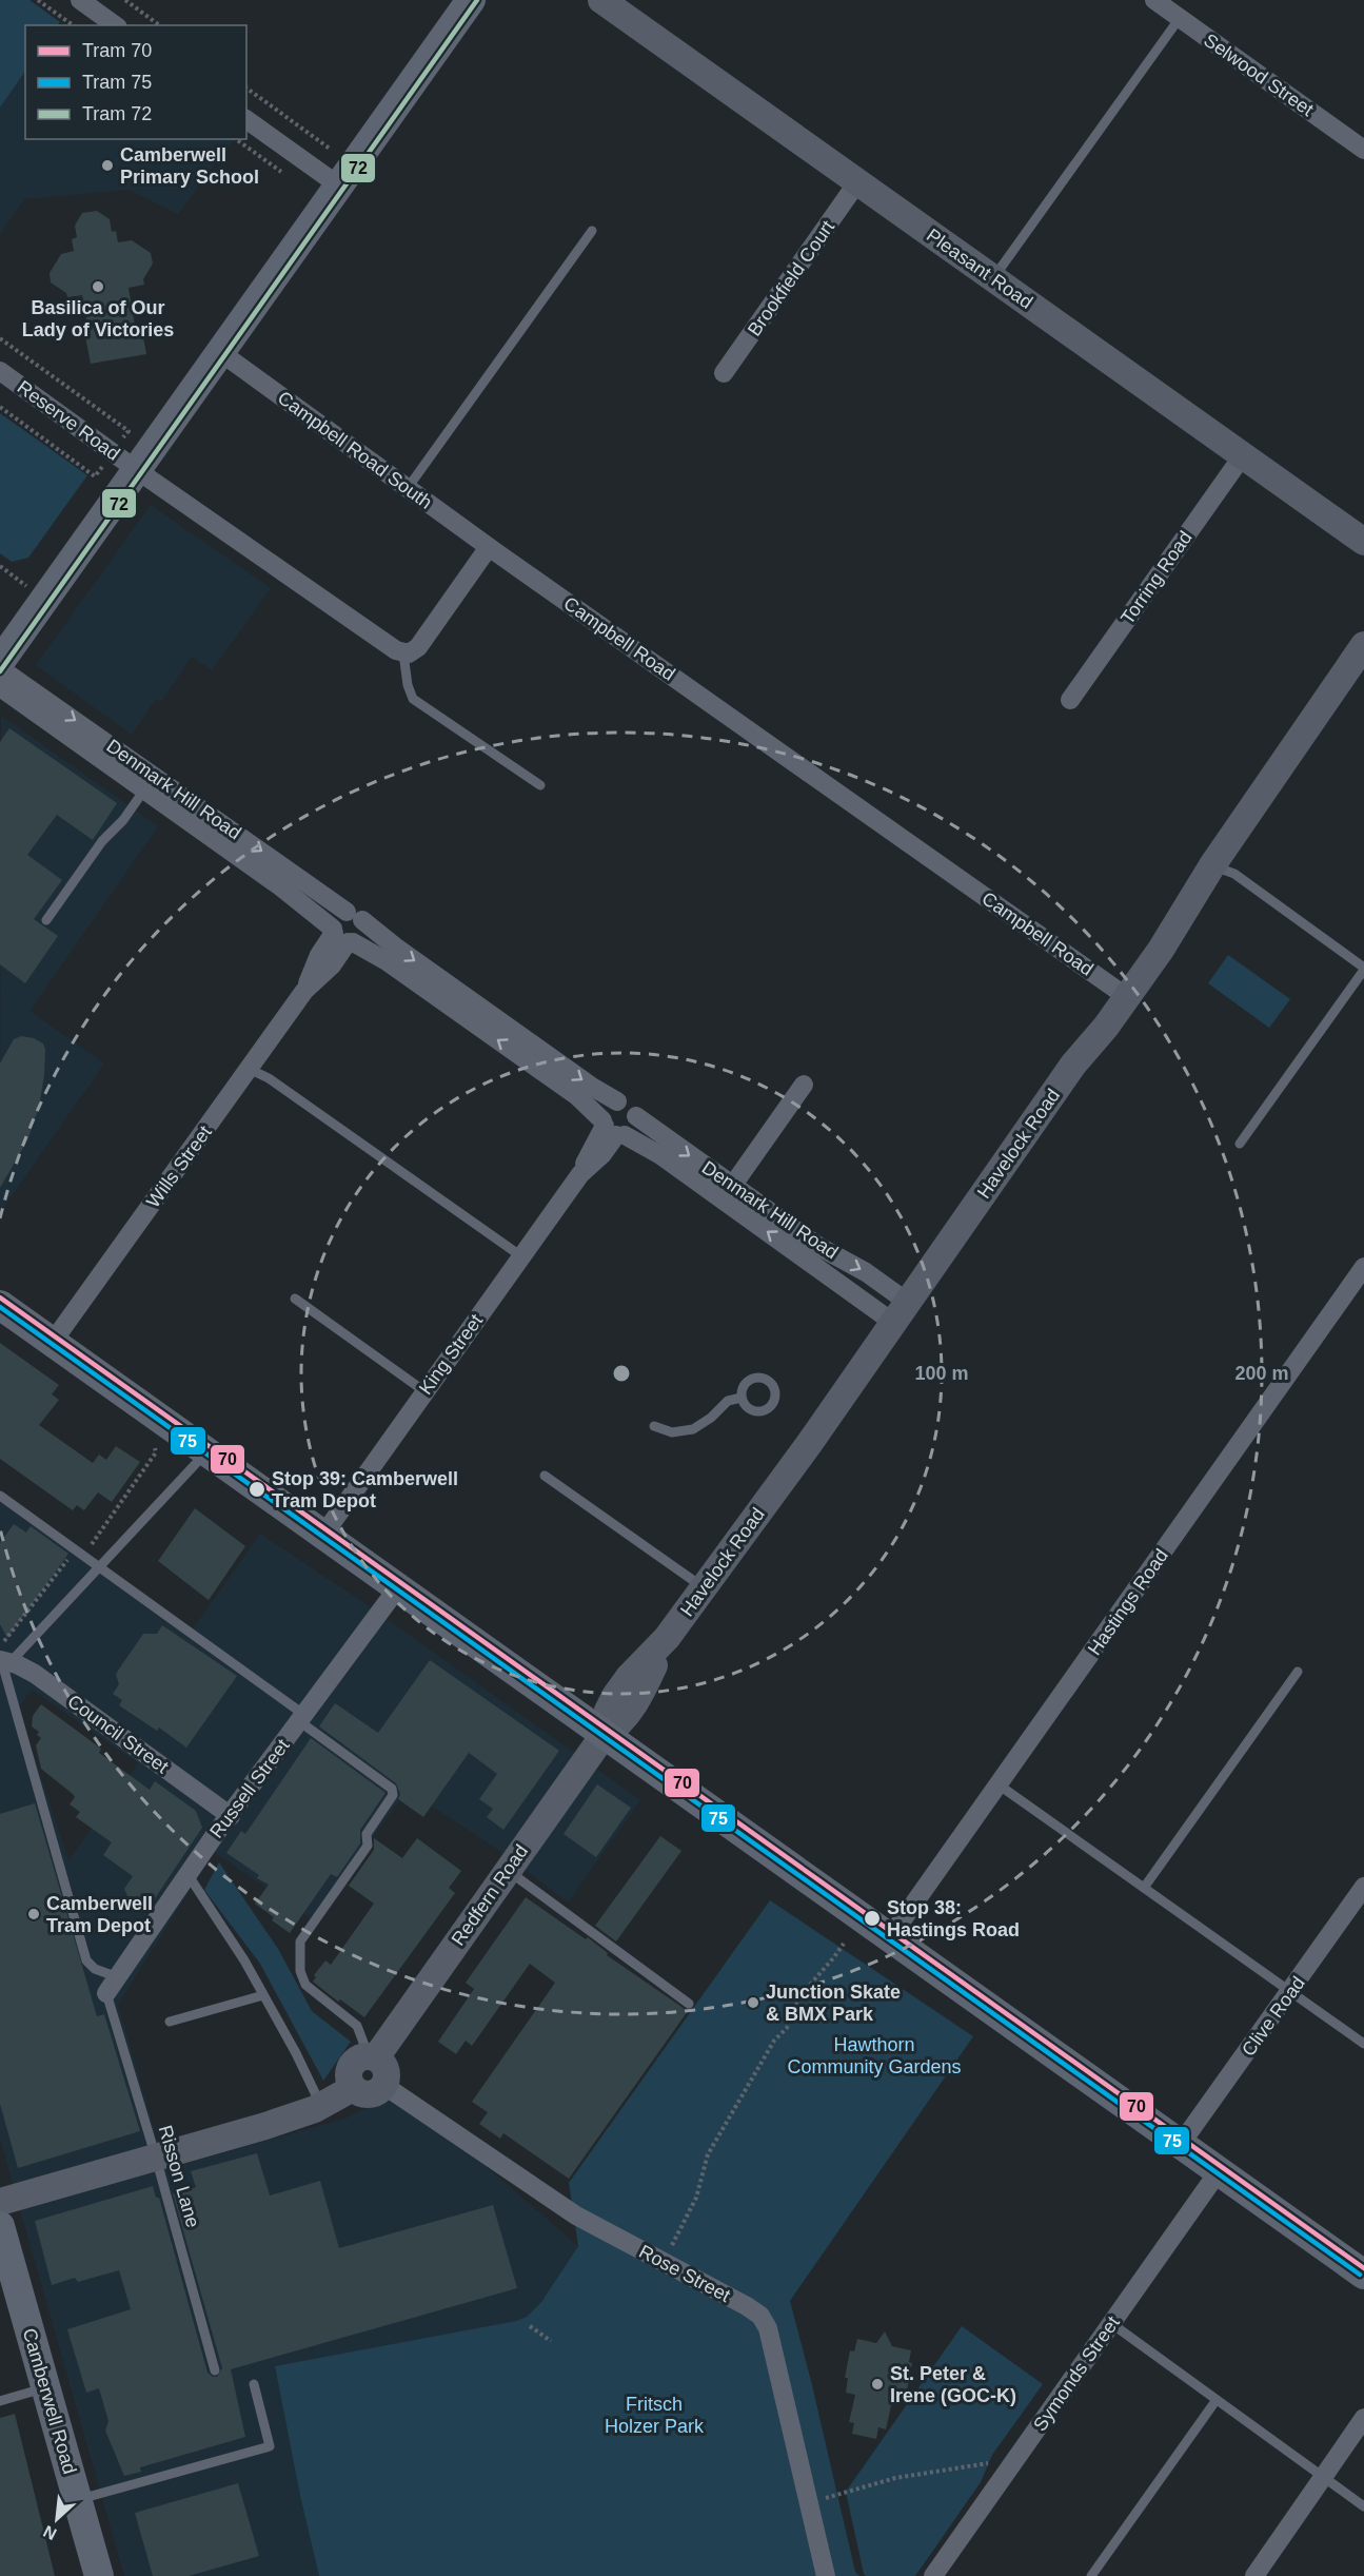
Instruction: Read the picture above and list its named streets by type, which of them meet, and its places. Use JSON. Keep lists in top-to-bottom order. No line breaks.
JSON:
{"streets":{"main road":["Camberwell Road"],"street":["Selwood Street","Pleasant Road","Brookfield Court","Reserve Road","Campbell Road South","Torring Road","Campbell Road","Denmark Hill Road","Havelock Road","Wills Street","King Street","Hastings Road","Council Street","Russell Street","Redfern Road","Clive Road","Rose Street","Symonds Street"],"lane":["Risson Lane"]},"crossings":[["Pleasant Road","Brookfield Court"],["Pleasant Road","Torring Road"],["Campbell Road South","Campbell Road"],["Campbell Road","Havelock Road"],["Denmark Hill Road","Havelock Road"],["Denmark Hill Road","Wills Street"],["Denmark Hill Road","King Street"],["Havelock Road","Redfern Road"],["Council Street","Russell Street"],["Russell Street","Risson Lane"],["Redfern Road","Rose Street"]],"parks":["Hawthorn Community Gardens","Fritsch Holzer Park"],"places":["Camberwell Primary School","Basilica of Our Lady of Victories","Stop 39: Camberwell Tram Depot","Camberwell Tram Depot","Stop 38: Hastings Road","Junction Skate & BMX Park","St. Peter & Irene (GOC-K)"],"lines":["tram line 72","tram line 70","tram line 75"],"legend":["Tram 70","Tram 75","Tram 72"],"north":"bottom left","rings":["100 m","200 m"]}
